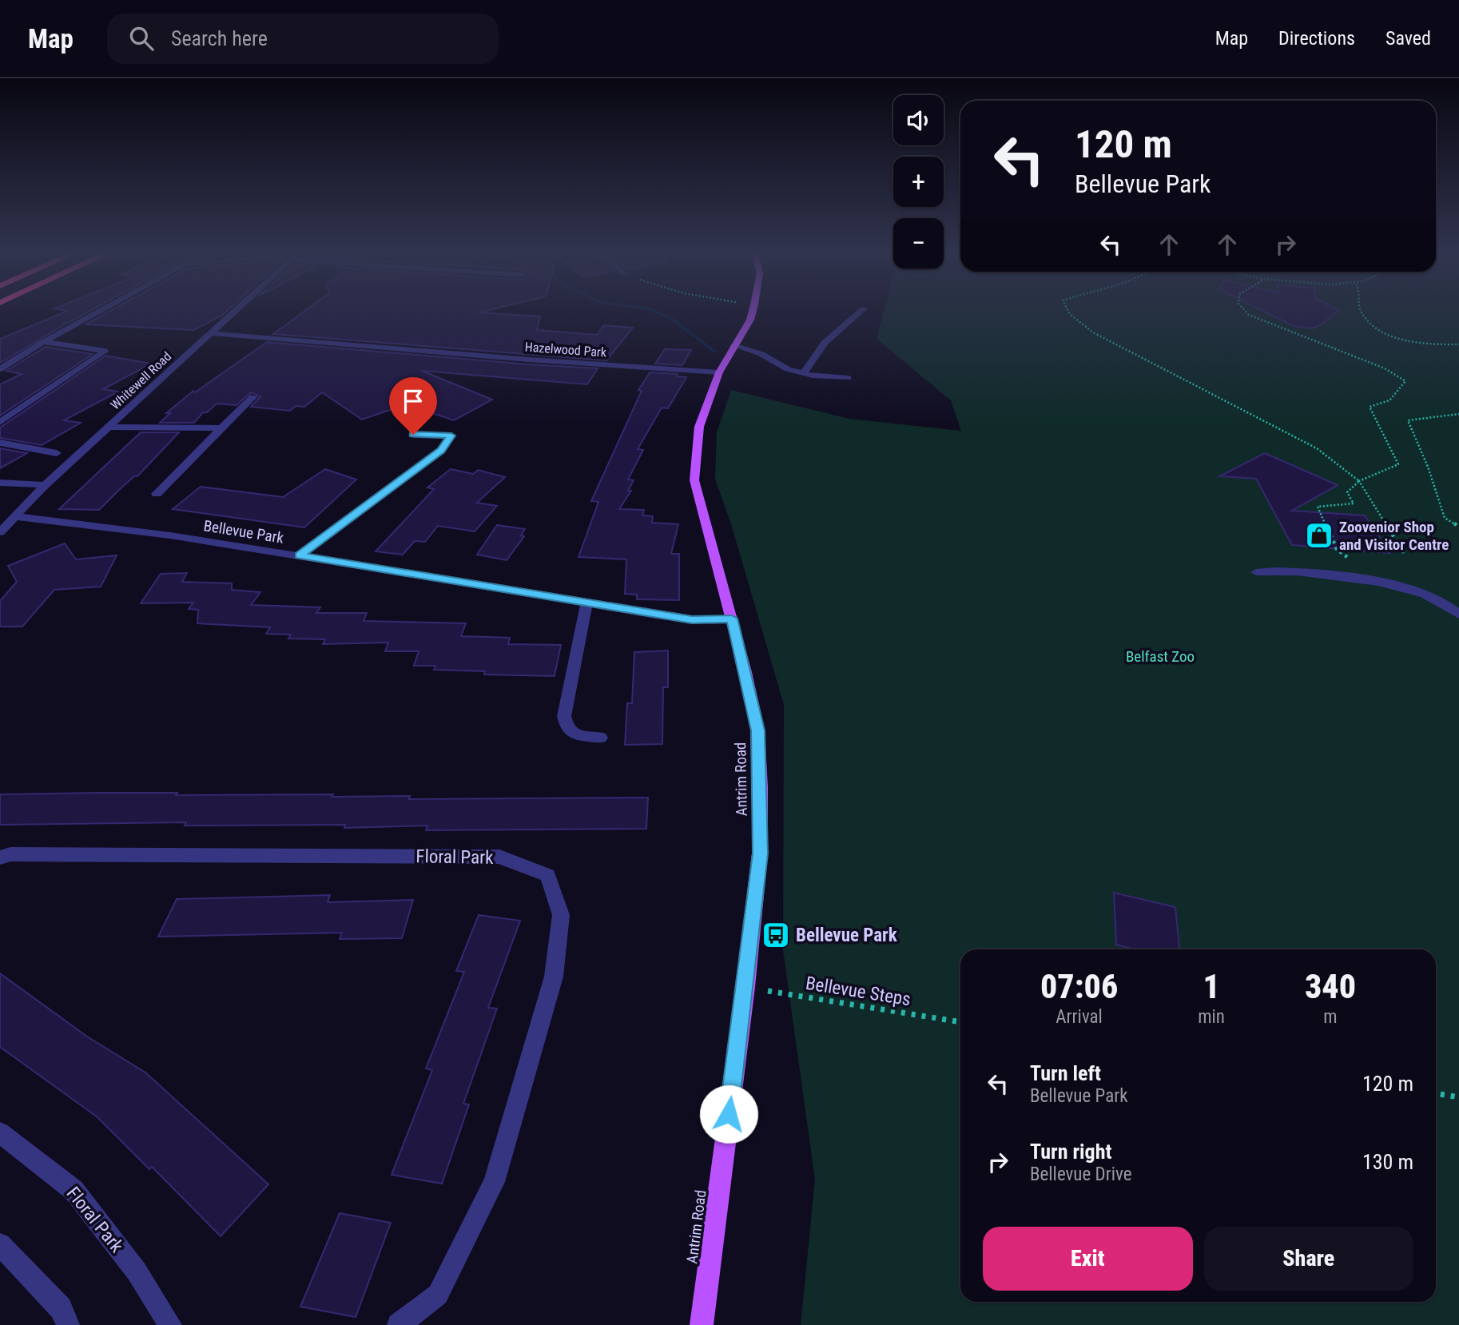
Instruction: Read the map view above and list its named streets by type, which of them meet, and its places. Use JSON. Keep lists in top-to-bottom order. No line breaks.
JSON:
{"streets":{"main road":["Antrim Road"],"street":["Hazelwood Park","Whitewell Road","Bellevue Park","Floral Park"],"path":["Bellevue Steps"]},"crossings":[["Hazelwood Park","Whitewell Road"],["Hazelwood Park","Antrim Road"],["Whitewell Road","Bellevue Park"],["Bellevue Park","Antrim Road"],["Antrim Road","Bellevue Steps"]],"parks":["Belfast Zoo"],"places":{"shop":["Zoovenior Shop and Visitor Centre"],"bus stop":["Bellevue Park"]},"page":{"header":"Map","search":"Search here","nav":["Map","Directions","Saved"],"map_buttons":["+","−"],"turn":["120 m","Bellevue Park"],"eta":["07:06","Arrival","1","min","340","m"],"list":[{"name":"Turn left","note":"Bellevue Park","value":"120 m"},{"name":"Turn right","note":"Bellevue Drive","value":"130 m"}],"buttons":["Exit","Share"]}}
